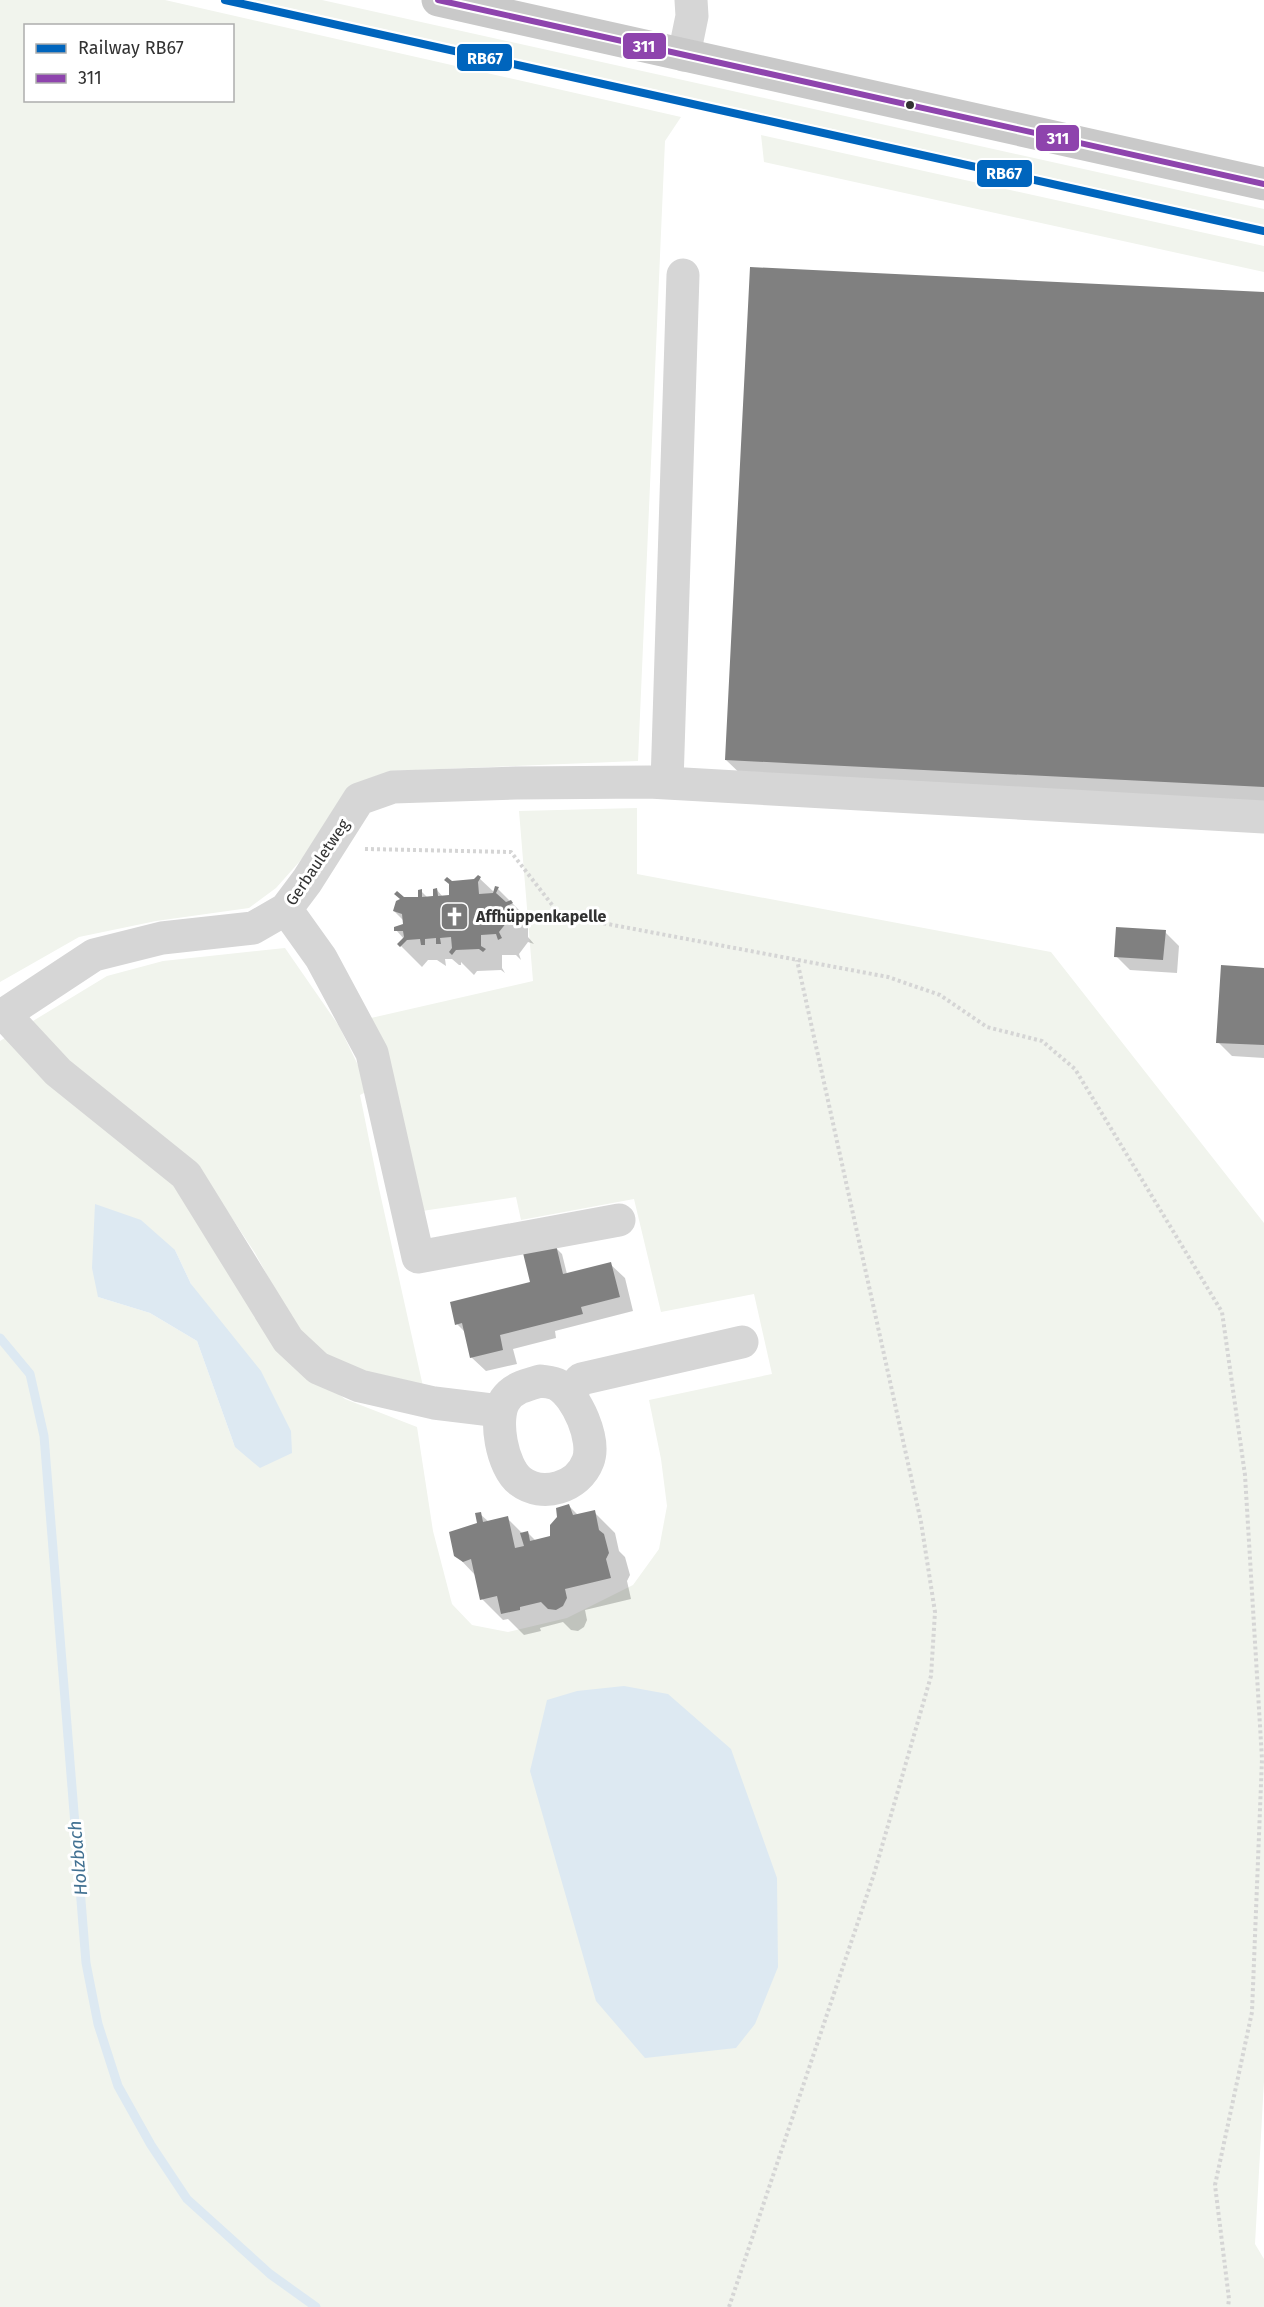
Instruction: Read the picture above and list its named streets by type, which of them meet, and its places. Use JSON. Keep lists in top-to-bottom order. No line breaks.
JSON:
{"streets":{"street":["Gerbauletweg"]},"water":["Holzbach"],"places":{"church":["Affhüppenkapelle"]},"lines":["rail line RB67","transit line 311"],"legend":["Railway RB67","311"]}
